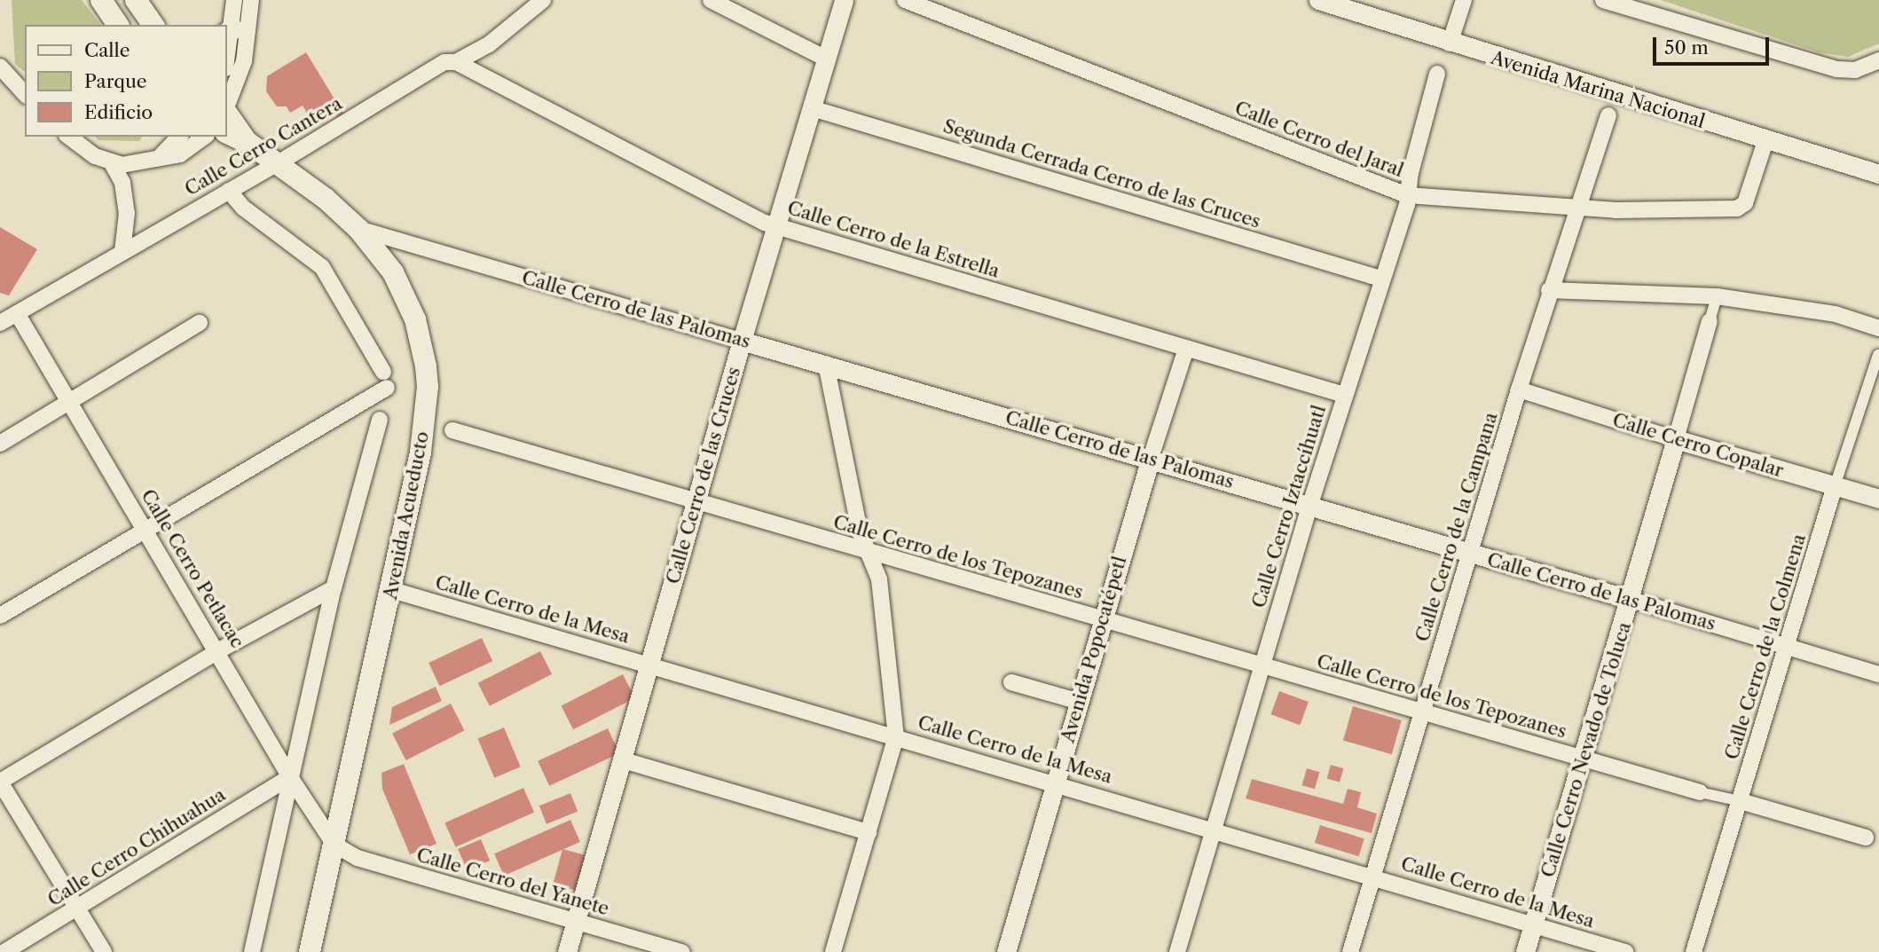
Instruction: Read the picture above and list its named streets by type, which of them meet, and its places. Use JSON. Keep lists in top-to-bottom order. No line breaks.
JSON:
{"streets":{"main road":["Avenida Acueducto"],"street":["Avenida Marina Nacional","Calle Cerro del Jaral","Calle Cerro Cantera","Segunda Cerrada Cerro de las Cruces","Calle Cerro de la Estrella","Calle Cerro de las Palomas","Calle Cerro Copalar","Calle Cerro de las Cruces","Calle Cerro Iztaccíhuatl","Calle Cerro de la Campana","Calle Cerro de los Tepozanes","Calle Cerro Petlacac","Calle Cerro de la Mesa","Calle Cerro de la Colmena","Avenida Popocatépetl","Calle Cerro Nevado de Toluca","Calle Cerro Chihuahua","Calle Cerro del Yanete"]},"crossings":[["Avenida Marina Nacional","Calle Cerro del Jaral"],["Calle Cerro del Jaral","Calle Cerro Iztaccíhuatl"],["Calle Cerro del Jaral","Calle Cerro de la Campana"],["Calle Cerro Cantera","Calle Cerro de la Estrella"],["Calle Cerro Cantera","Avenida Acueducto"],["Calle Cerro Cantera","Calle Cerro Petlacac"],["Segunda Cerrada Cerro de las Cruces","Calle Cerro de las Cruces"],["Segunda Cerrada Cerro de las Cruces","Calle Cerro Iztaccíhuatl"],["Calle Cerro de la Estrella","Calle Cerro de las Cruces"],["Calle Cerro de la Estrella","Calle Cerro Iztaccíhuatl"],["Calle Cerro de la Estrella","Avenida Popocatépetl"],["Calle Cerro de las Palomas","Calle Cerro de las Cruces"],["Calle Cerro de las Palomas","Calle Cerro Iztaccíhuatl"],["Calle Cerro de las Palomas","Avenida Acueducto"],["Calle Cerro de las Palomas","Calle Cerro de la Campana"],["Calle Cerro de las Palomas","Calle Cerro de la Colmena"],["Calle Cerro de las Palomas","Avenida Popocatépetl"],["Calle Cerro de las Palomas","Calle Cerro Nevado de Toluca"],["Calle Cerro Copalar","Calle Cerro de la Campana"],["Calle Cerro Copalar","Calle Cerro de la Colmena"],["Calle Cerro Copalar","Calle Cerro Nevado de Toluca"],["Calle Cerro de las Cruces","Calle Cerro de los Tepozanes"],["Calle Cerro de las Cruces","Calle Cerro de la Mesa"],["Calle Cerro de las Cruces","Calle Cerro del Yanete"],["Calle Cerro Iztaccíhuatl","Calle Cerro de los Tepozanes"],["Calle Cerro Iztaccíhuatl","Calle Cerro de la Mesa"],["Avenida Acueducto","Calle Cerro Petlacac"],["Avenida Acueducto","Calle Cerro de la Mesa"],["Avenida Acueducto","Calle Cerro del Yanete"],["Calle Cerro de la Campana","Calle Cerro de los Tepozanes"],["Calle Cerro de la Campana","Calle Cerro de la Mesa"],["Calle Cerro de los Tepozanes","Calle Cerro de la Colmena"],["Calle Cerro de los Tepozanes","Avenida Popocatépetl"],["Calle Cerro de los Tepozanes","Calle Cerro Nevado de Toluca"],["Calle Cerro Petlacac","Calle Cerro Chihuahua"],["Calle Cerro Petlacac","Calle Cerro del Yanete"],["Calle Cerro de la Mesa","Avenida Popocatépetl"],["Calle Cerro de la Mesa","Calle Cerro Nevado de Toluca"]],"legend":["Calle","Parque","Edificio"],"scale_bar":"50 m"}
